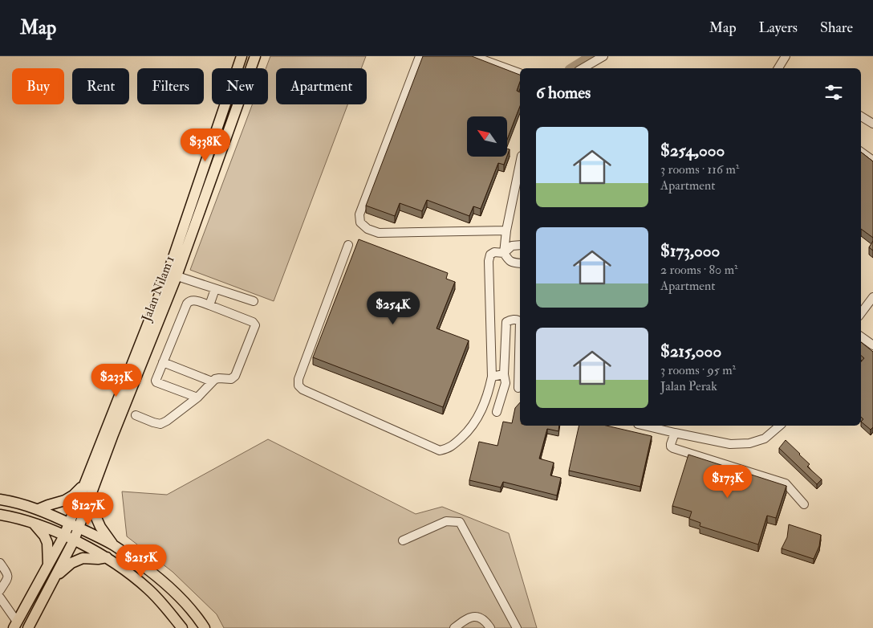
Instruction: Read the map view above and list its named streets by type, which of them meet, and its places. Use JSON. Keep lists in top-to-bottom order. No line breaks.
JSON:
{"streets":{"main road":["Jalan Nilam 1"]},"north":"top left","page":{"header":"Map","nav":["Map","Layers","Share"],"chip":["Buy","Rent","Filters","New","Apartment"],"heading":"6 homes","list":[{"name":"$254,000","note":"3 rooms · 116 m² · Apartment"},{"name":"$173,000","note":"2 rooms · 80 m² · Apartment"},{"name":"$215,000","note":"3 rooms · 95 m² · Jalan Perak"}],"price":["$338K","$254K","$233K","$173K","$127K","$215K"]}}
